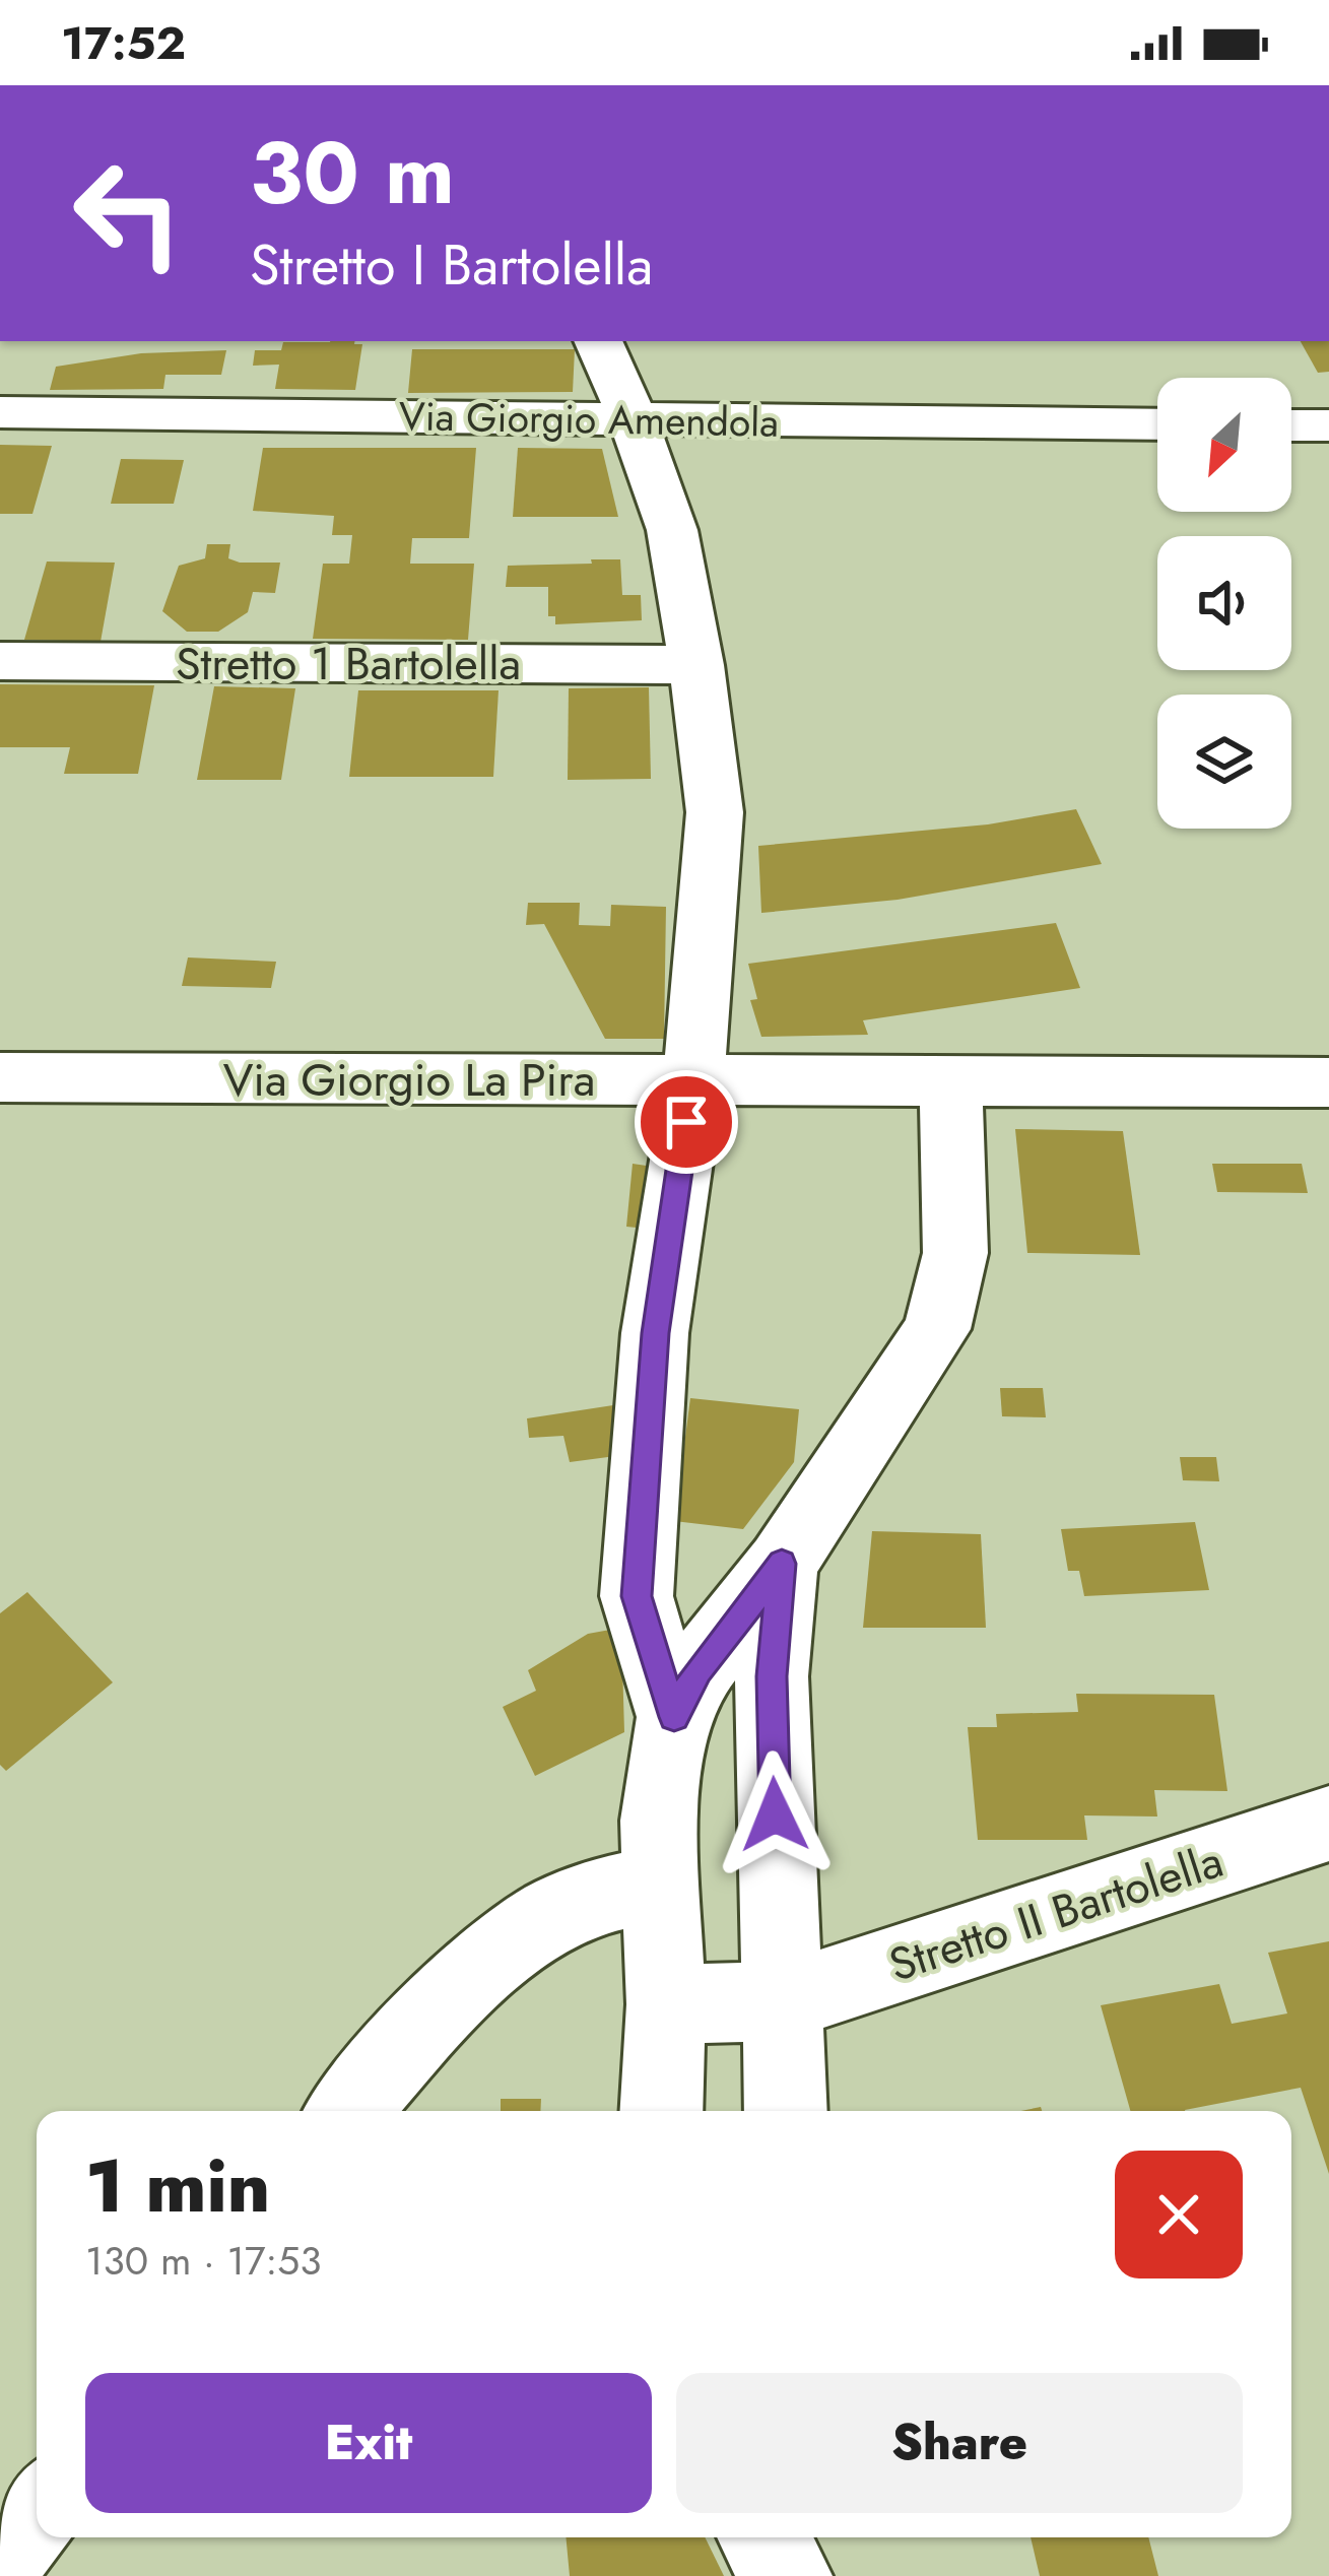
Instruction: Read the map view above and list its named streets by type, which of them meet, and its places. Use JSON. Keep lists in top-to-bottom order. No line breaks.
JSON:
{"streets":{"street":["Via Giorgio Amendola","Stretto 1 Bartolella","Via Giorgio La Pira","Stretto II Bartolella"]},"north":"bottom left","page":{"status":"17:52","turn":["30 m","Stretto I Bartolella"],"heading":["1 min","130 m · 17:53"],"buttons":["Exit","Share"]}}
